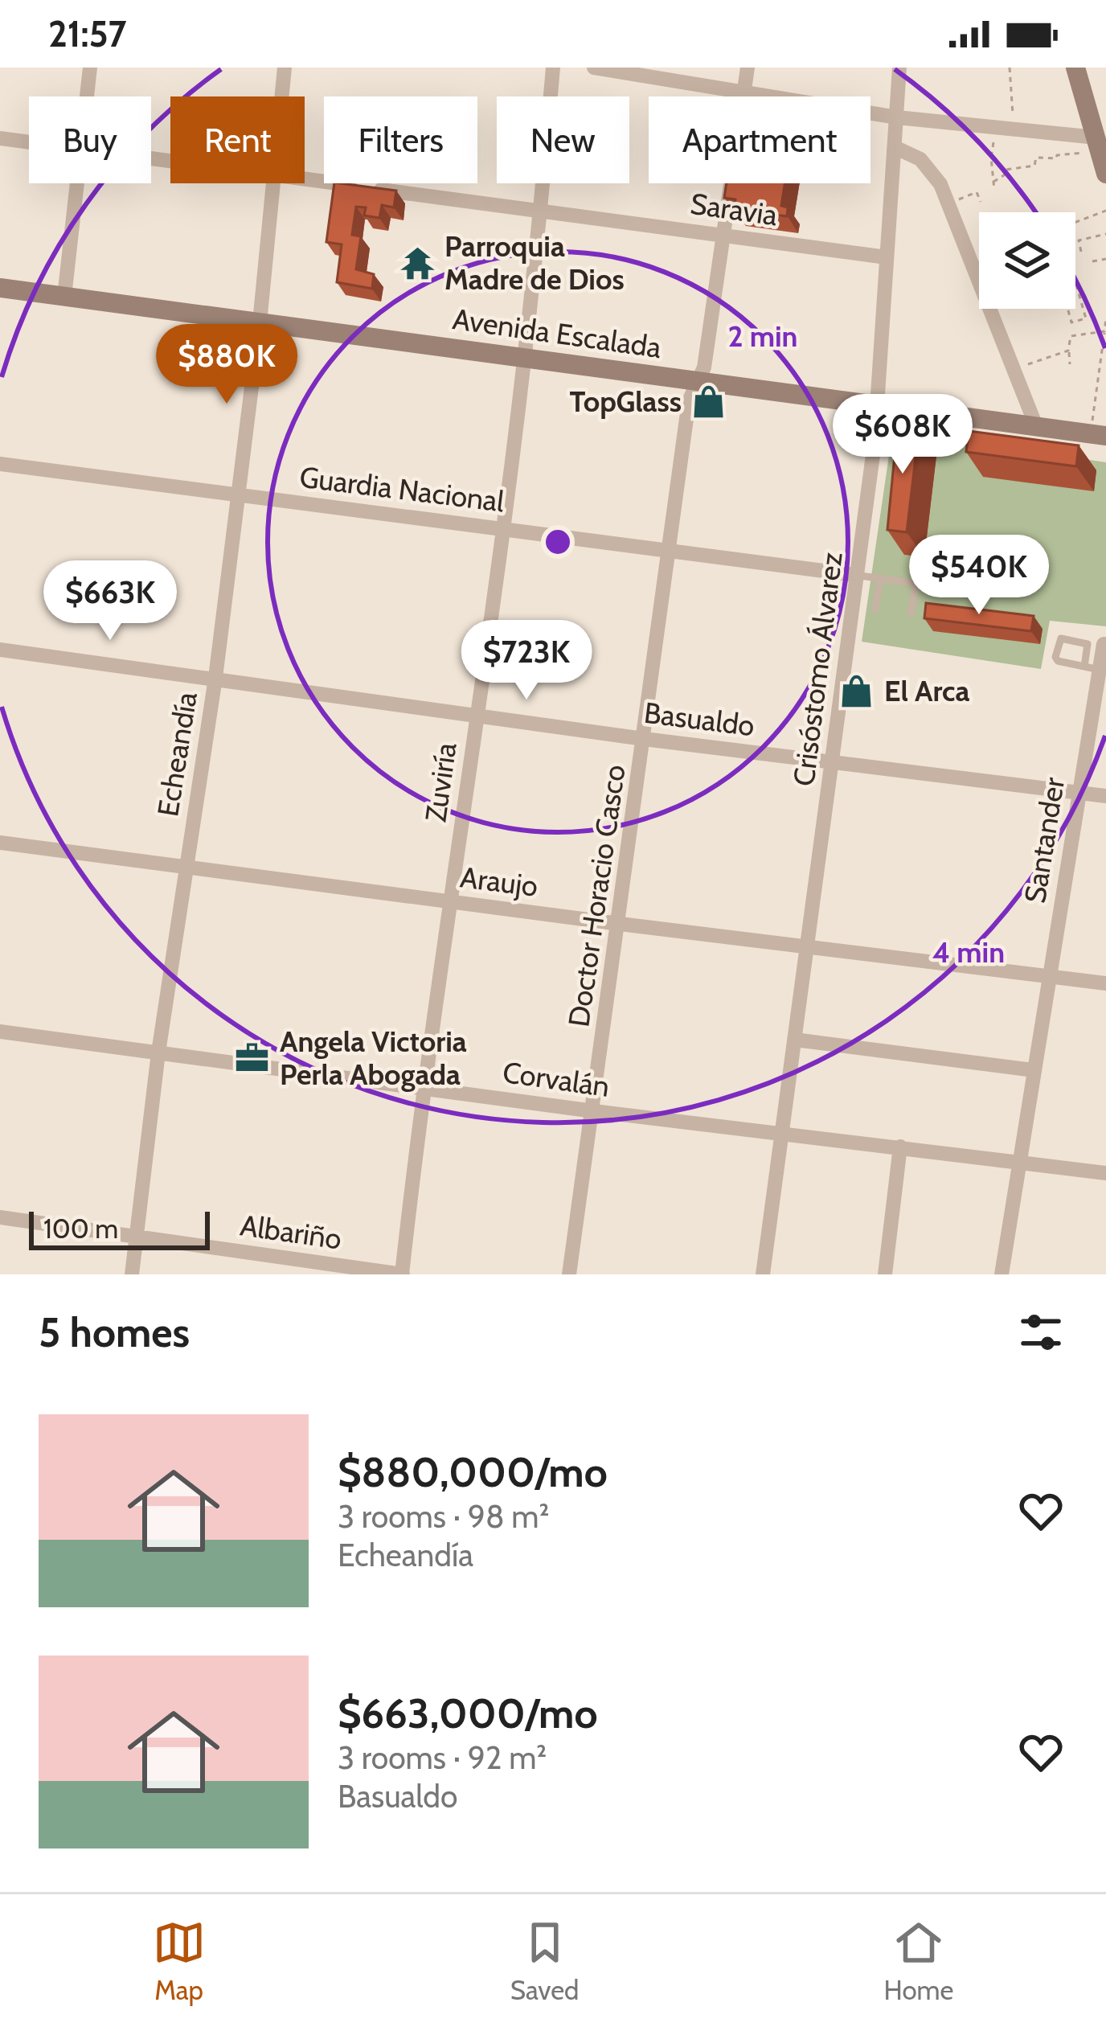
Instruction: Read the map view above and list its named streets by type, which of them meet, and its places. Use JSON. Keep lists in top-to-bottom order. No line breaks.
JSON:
{"streets":{"main road":["Avenida Escalada"],"street":["Saravia","Guardia Nacional","Crisóstomo Álvarez","Basualdo","Echeandía","Zuviría","Santander","Araujo","Doctor Horacio Casco","Corvalán","Albariño"]},"crossings":[["Saravia","Crisóstomo Álvarez"],["Saravia","Zuviría"],["Saravia","Doctor Horacio Casco"],["Avenida Escalada","Crisóstomo Álvarez"],["Avenida Escalada","Echeandía"],["Avenida Escalada","Zuviría"],["Avenida Escalada","Doctor Horacio Casco"],["Guardia Nacional","Crisóstomo Álvarez"],["Guardia Nacional","Echeandía"],["Guardia Nacional","Zuviría"],["Guardia Nacional","Doctor Horacio Casco"],["Crisóstomo Álvarez","Basualdo"],["Crisóstomo Álvarez","Araujo"],["Crisóstomo Álvarez","Corvalán"],["Basualdo","Echeandía"],["Basualdo","Zuviría"],["Basualdo","Santander"],["Basualdo","Doctor Horacio Casco"],["Echeandía","Araujo"],["Echeandía","Corvalán"],["Echeandía","Albariño"],["Zuviría","Araujo"],["Zuviría","Corvalán"],["Zuviría","Albariño"],["Santander","Araujo"],["Santander","Corvalán"],["Araujo","Doctor Horacio Casco"],["Doctor Horacio Casco","Corvalán"]],"places":{"temple":["Parroquia Madre de Dios"],"shop":["TopGlass","El Arca"],"office":["Angela Victoria Perla Abogada"]},"scale_bar":"100 m","page":{"status":"21:57","chip":["Buy","Rent","Filters","New","Apartment"],"price":["$880K","$608K","$540K","$663K","$723K"],"scale":"100 m","heading":"5 homes","list":[{"name":"$880,000/mo","note":"3 rooms · 98 m² · Echeandía"},{"name":"$663,000/mo","note":"3 rooms · 92 m² · Basualdo"}],"tabs":["Map","Saved","Home"]},"rings":["2 min","4 min"]}
